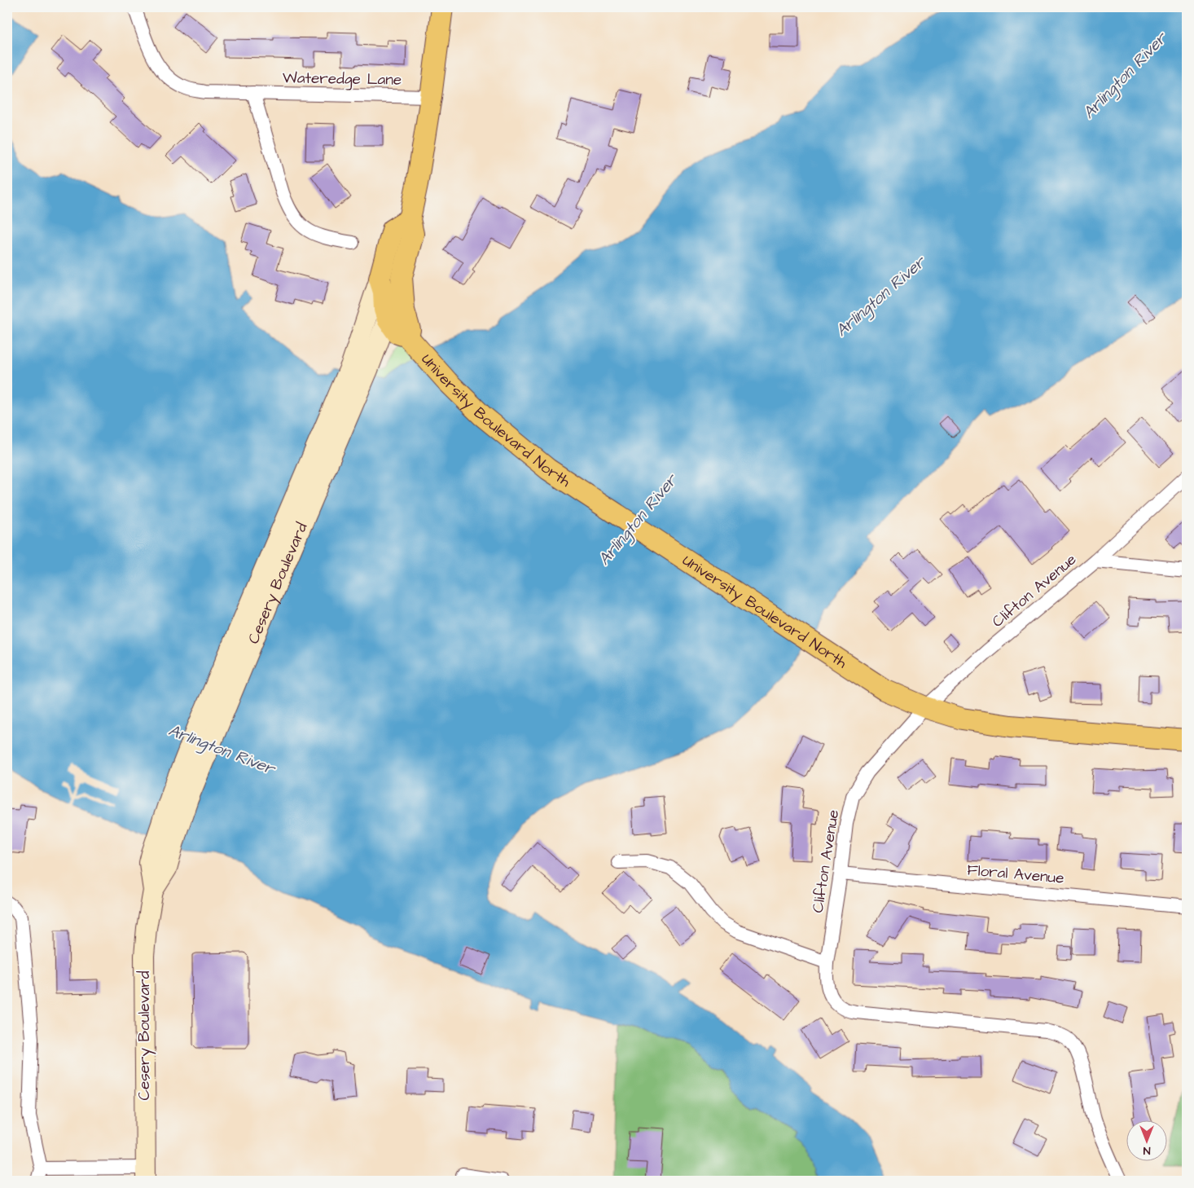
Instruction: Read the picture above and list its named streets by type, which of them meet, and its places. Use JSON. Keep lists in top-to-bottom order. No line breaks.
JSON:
{"streets":{"main road":["University Boulevard North","Cesery Boulevard"],"street":["Wateredge Lane","Clifton Avenue","Floral Avenue"]},"crossings":[["University Boulevard North","Cesery Boulevard"],["University Boulevard North","Clifton Avenue"],["Clifton Avenue","Floral Avenue"]],"water":["Arlington River"],"north":"bottom"}
